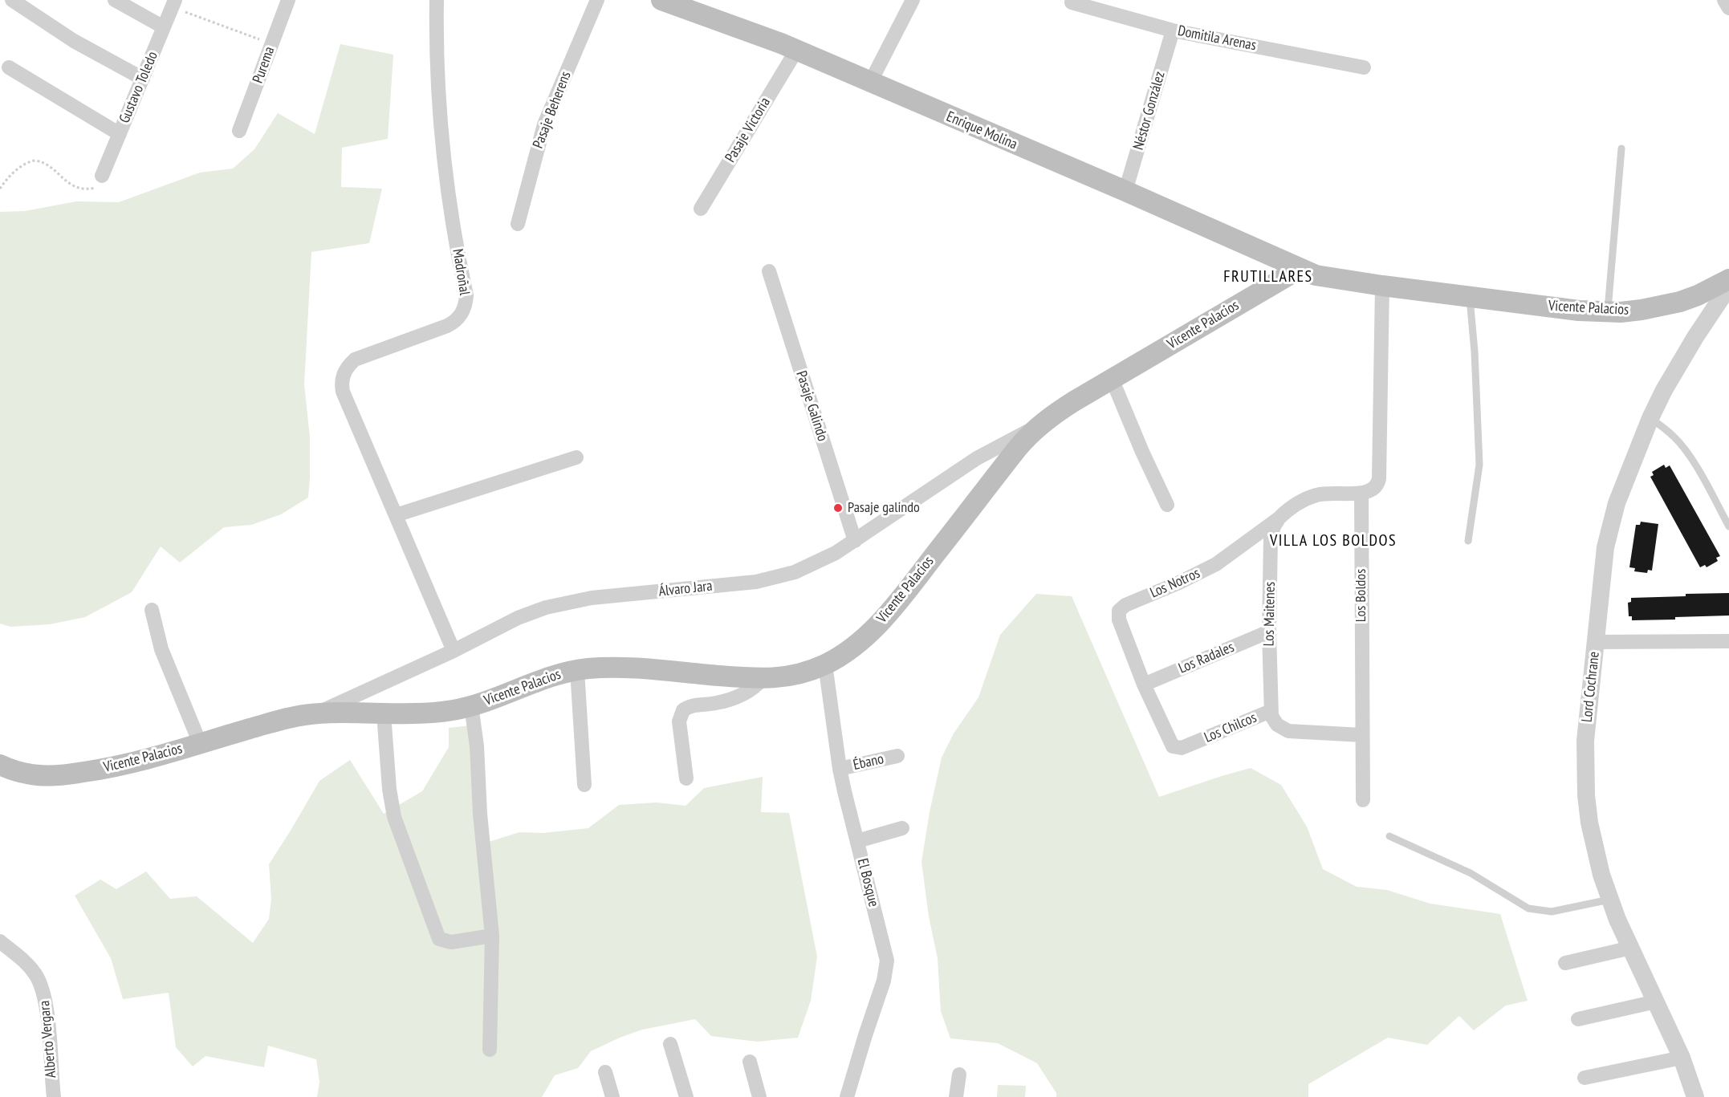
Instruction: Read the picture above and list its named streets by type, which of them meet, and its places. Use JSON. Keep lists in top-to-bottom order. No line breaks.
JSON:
{"streets":{"main road":["Enrique Molina","Vicente Palacios"],"street":["Domitila Arenas","Purema","Gustavo Toledo","Pasaje Beherens","Néstor González","Pasaje Victoria","Madroñal","Pasaje Galindo","Los Notros","Álvaro Jara","Los Boldos","Los Maitenes","Los Radales","Lord Cochrane","Los Chilcos","Ébano","El Bosque","Alberto Vergara"]},"crossings":[["Domitila Arenas","Néstor González"],["Néstor González","Enrique Molina"],["Pasaje Victoria","Enrique Molina"],["Enrique Molina","Vicente Palacios"],["Madroñal","Álvaro Jara"],["Vicente Palacios","Álvaro Jara"],["Vicente Palacios","El Bosque"],["Pasaje Galindo","Álvaro Jara"],["Los Notros","Los Boldos"],["Los Notros","Los Maitenes"],["Los Notros","Los Radales"],["Los Notros","Los Chilcos"],["Los Boldos","Los Chilcos"],["Los Maitenes","Los Radales"],["Los Maitenes","Los Chilcos"],["Ébano","El Bosque"]],"districts":["FRUTILLARES","VILLA LOS BOLDOS"],"places":["Pasaje galindo"]}
